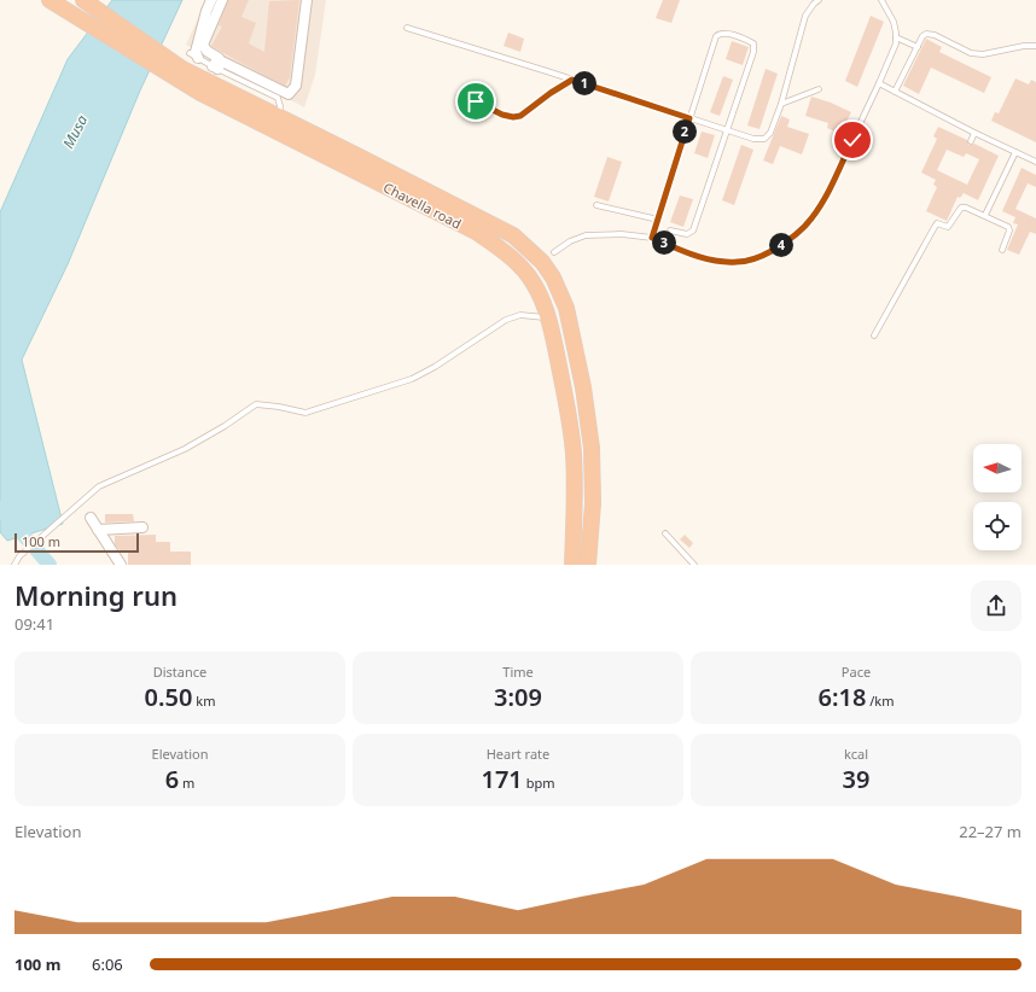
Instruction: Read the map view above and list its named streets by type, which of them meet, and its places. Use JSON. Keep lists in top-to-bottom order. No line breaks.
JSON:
{"streets":{"highway":["Chavella road"]},"water":["Musa"],"scale_bar":"100 m","north":"left","page":{"pins":["1","2","3","4"],"scale":"100 m","heading":["Morning run","09:41"],"stats":[["Distance","0.50 km"],["Time","3:09"],["Pace","6:18 /km"],["Elevation","6 m"],["Heart rate","171 bpm"],["kcal","39"]],"chart":["Elevation","22–27 m"],"list":[{"name":"100 m","note":"6:06"}]}}
